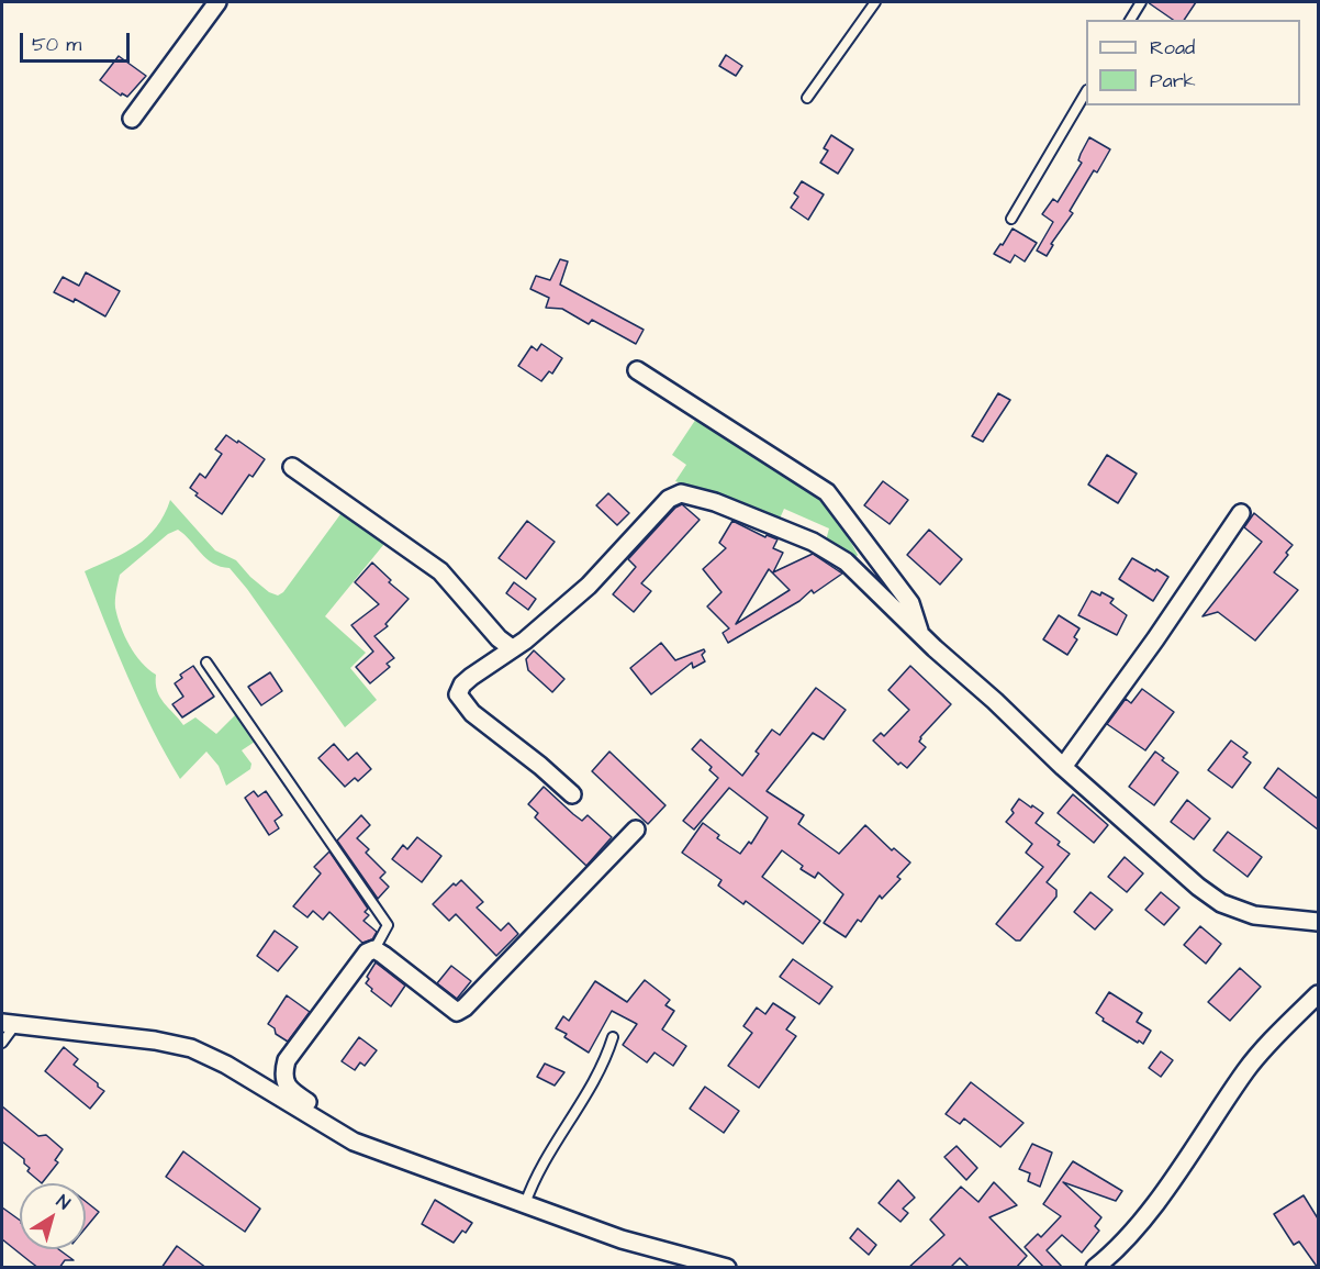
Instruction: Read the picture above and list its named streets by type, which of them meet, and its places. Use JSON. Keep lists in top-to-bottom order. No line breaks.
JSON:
{"legend":["Road","Park"],"scale_bar":"50 m","north":"top right"}
